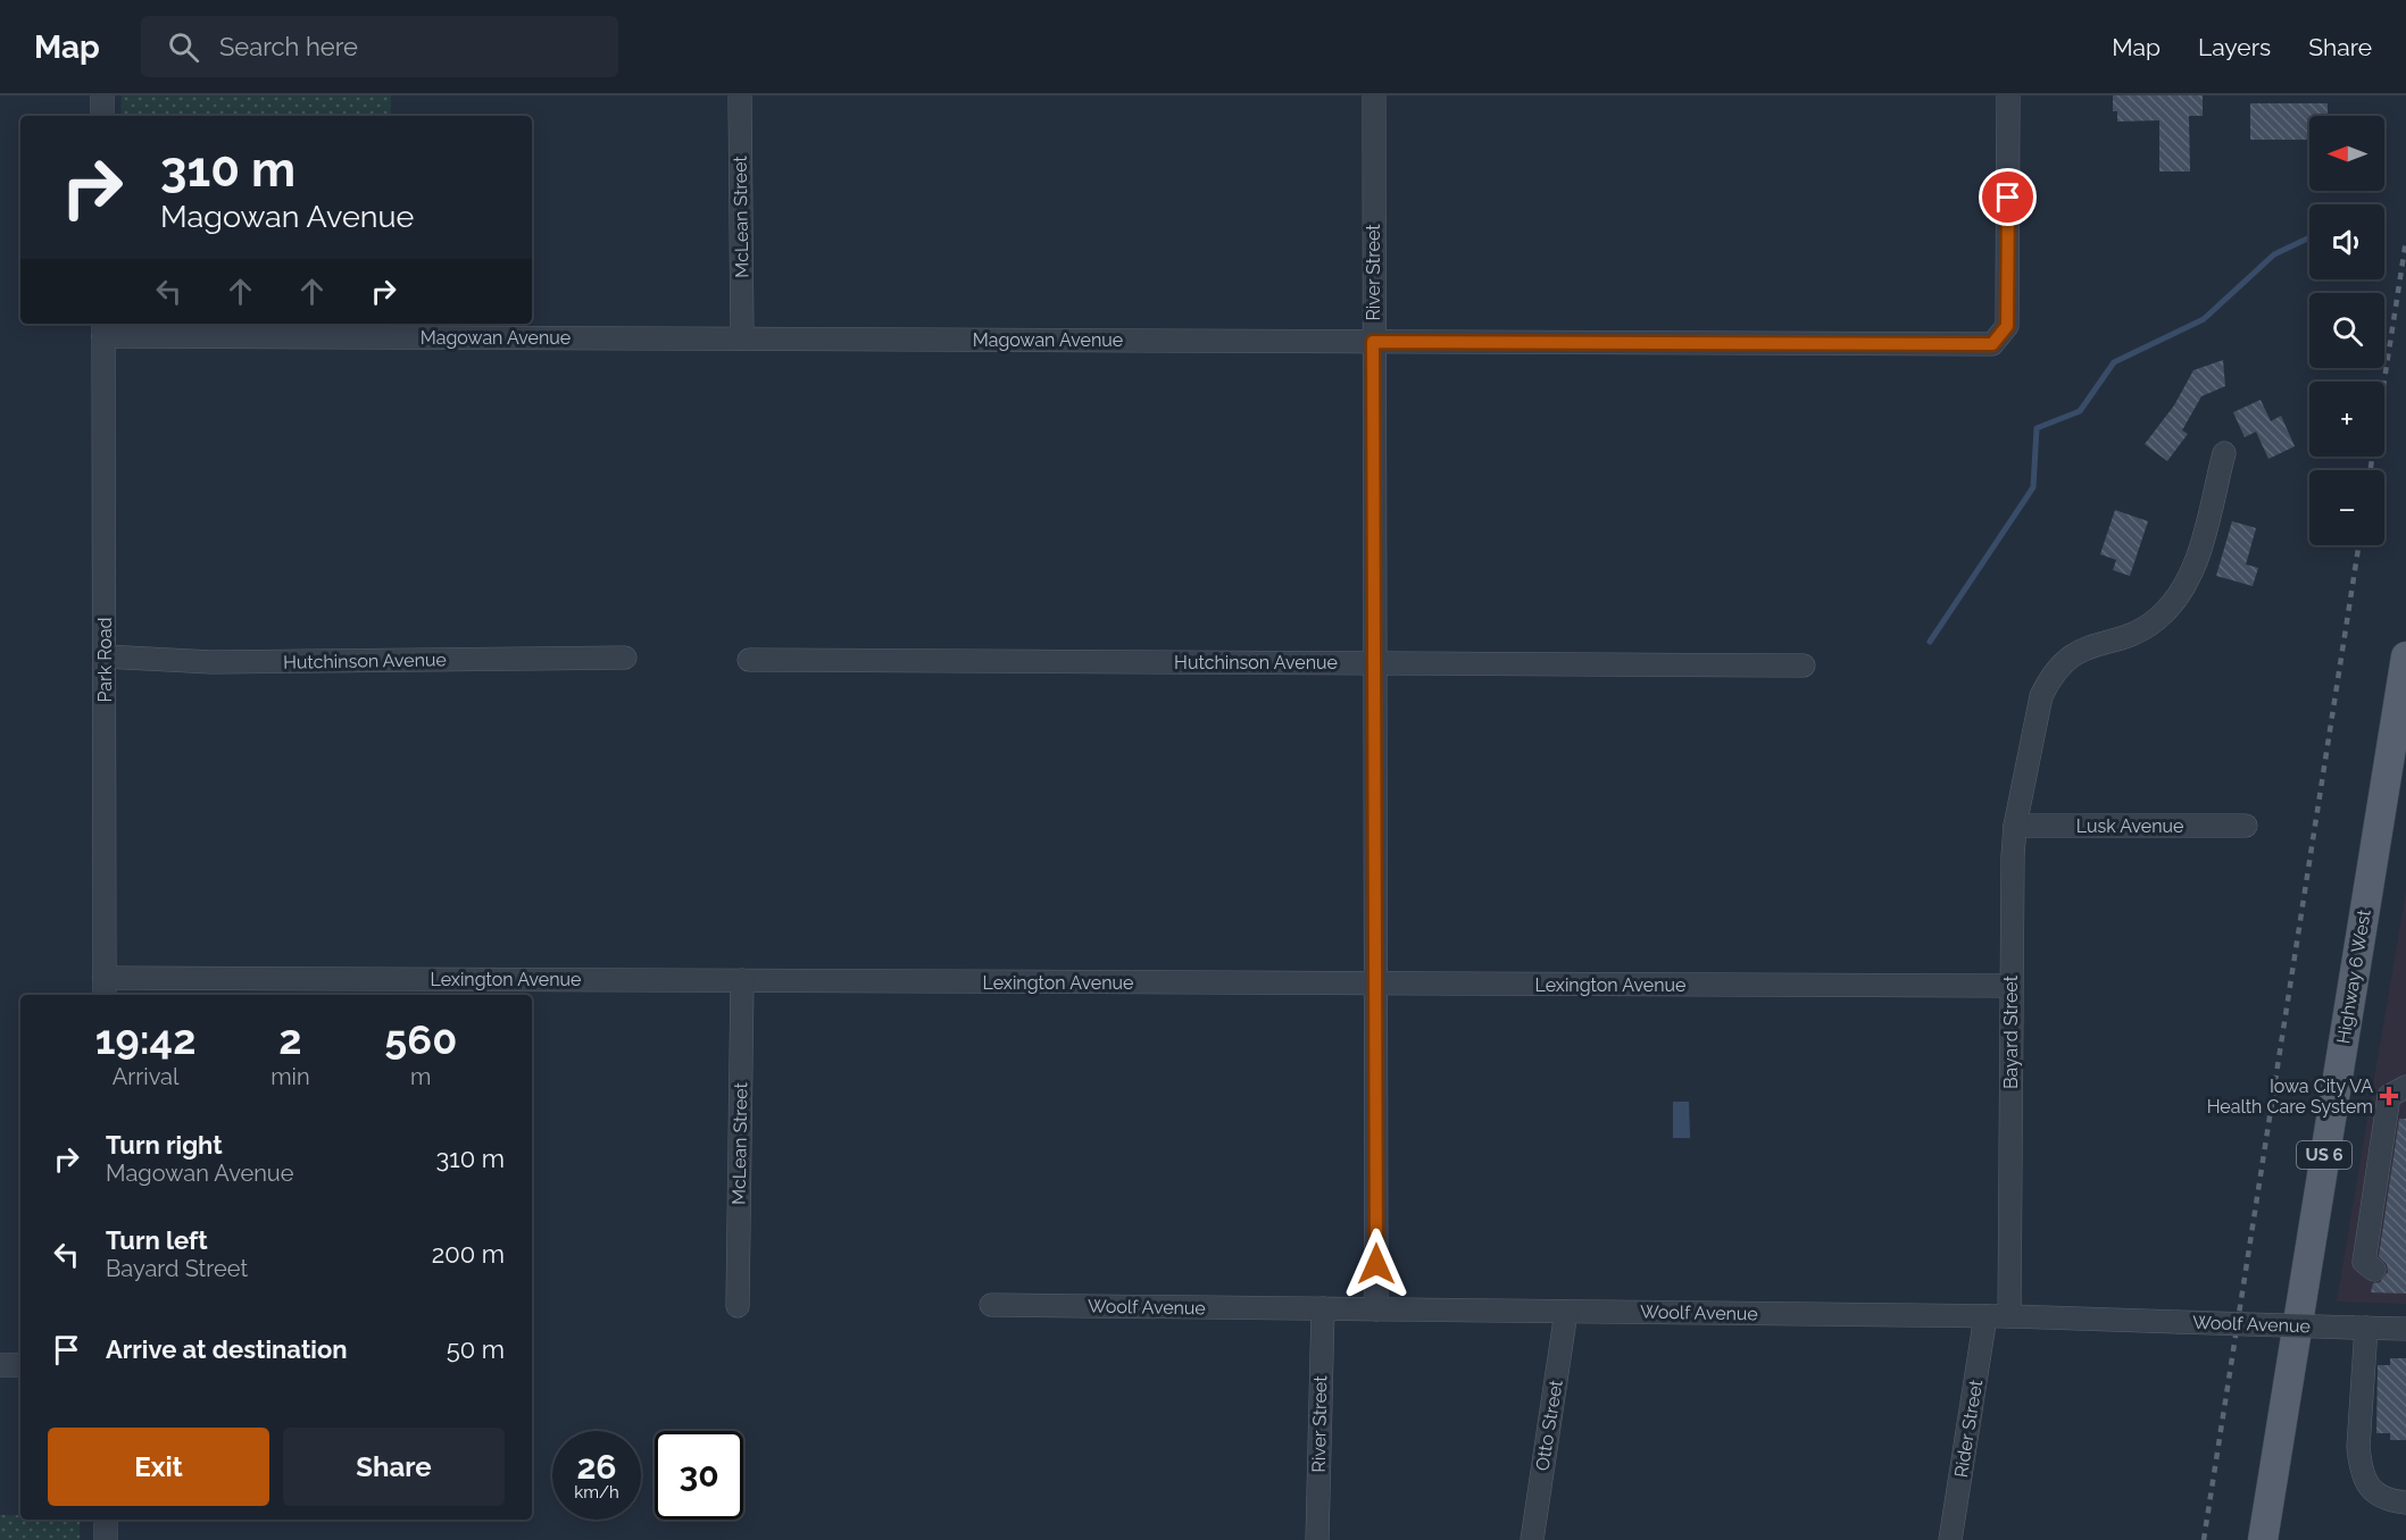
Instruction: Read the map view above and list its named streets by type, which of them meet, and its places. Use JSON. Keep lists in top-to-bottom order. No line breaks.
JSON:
{"streets":{"main road":["Highway 6 West","US 6"],"street":["McLean Street","River Street","Magowan Avenue","Park Road","Hutchinson Avenue","Lusk Avenue","Lexington Avenue","Bayard Street","Woolf Avenue","Otto Street","Rider Street"]},"crossings":[["McLean Street","Magowan Avenue"],["McLean Street","Lexington Avenue"],["River Street","Magowan Avenue"],["River Street","Hutchinson Avenue"],["River Street","Lexington Avenue"],["River Street","Woolf Avenue"],["Magowan Avenue","Park Road"],["Park Road","Hutchinson Avenue"],["Park Road","Lexington Avenue"],["Lusk Avenue","Bayard Street"],["Lexington Avenue","Bayard Street"],["Bayard Street","Woolf Avenue"],["Woolf Avenue","Otto Street"],["Woolf Avenue","Rider Street"]],"places":{"health":["Iowa City VA Health Care System"]},"north":"left","page":{"header":"Map","search":"Search here","nav":["Map","Layers","Share"],"map_buttons":["+","−"],"turn":["310 m","Magowan Avenue"],"eta":["19:42","Arrival","2","min","560","m"],"list":[{"name":"Turn right","note":"Magowan Avenue","value":"310 m"},{"name":"Turn left","note":"Bayard Street","value":"200 m"},{"name":"Arrive at destination","value":"50 m"}],"buttons":["Exit","Share"],"speed":"26 km/h","limit":"30"}}
